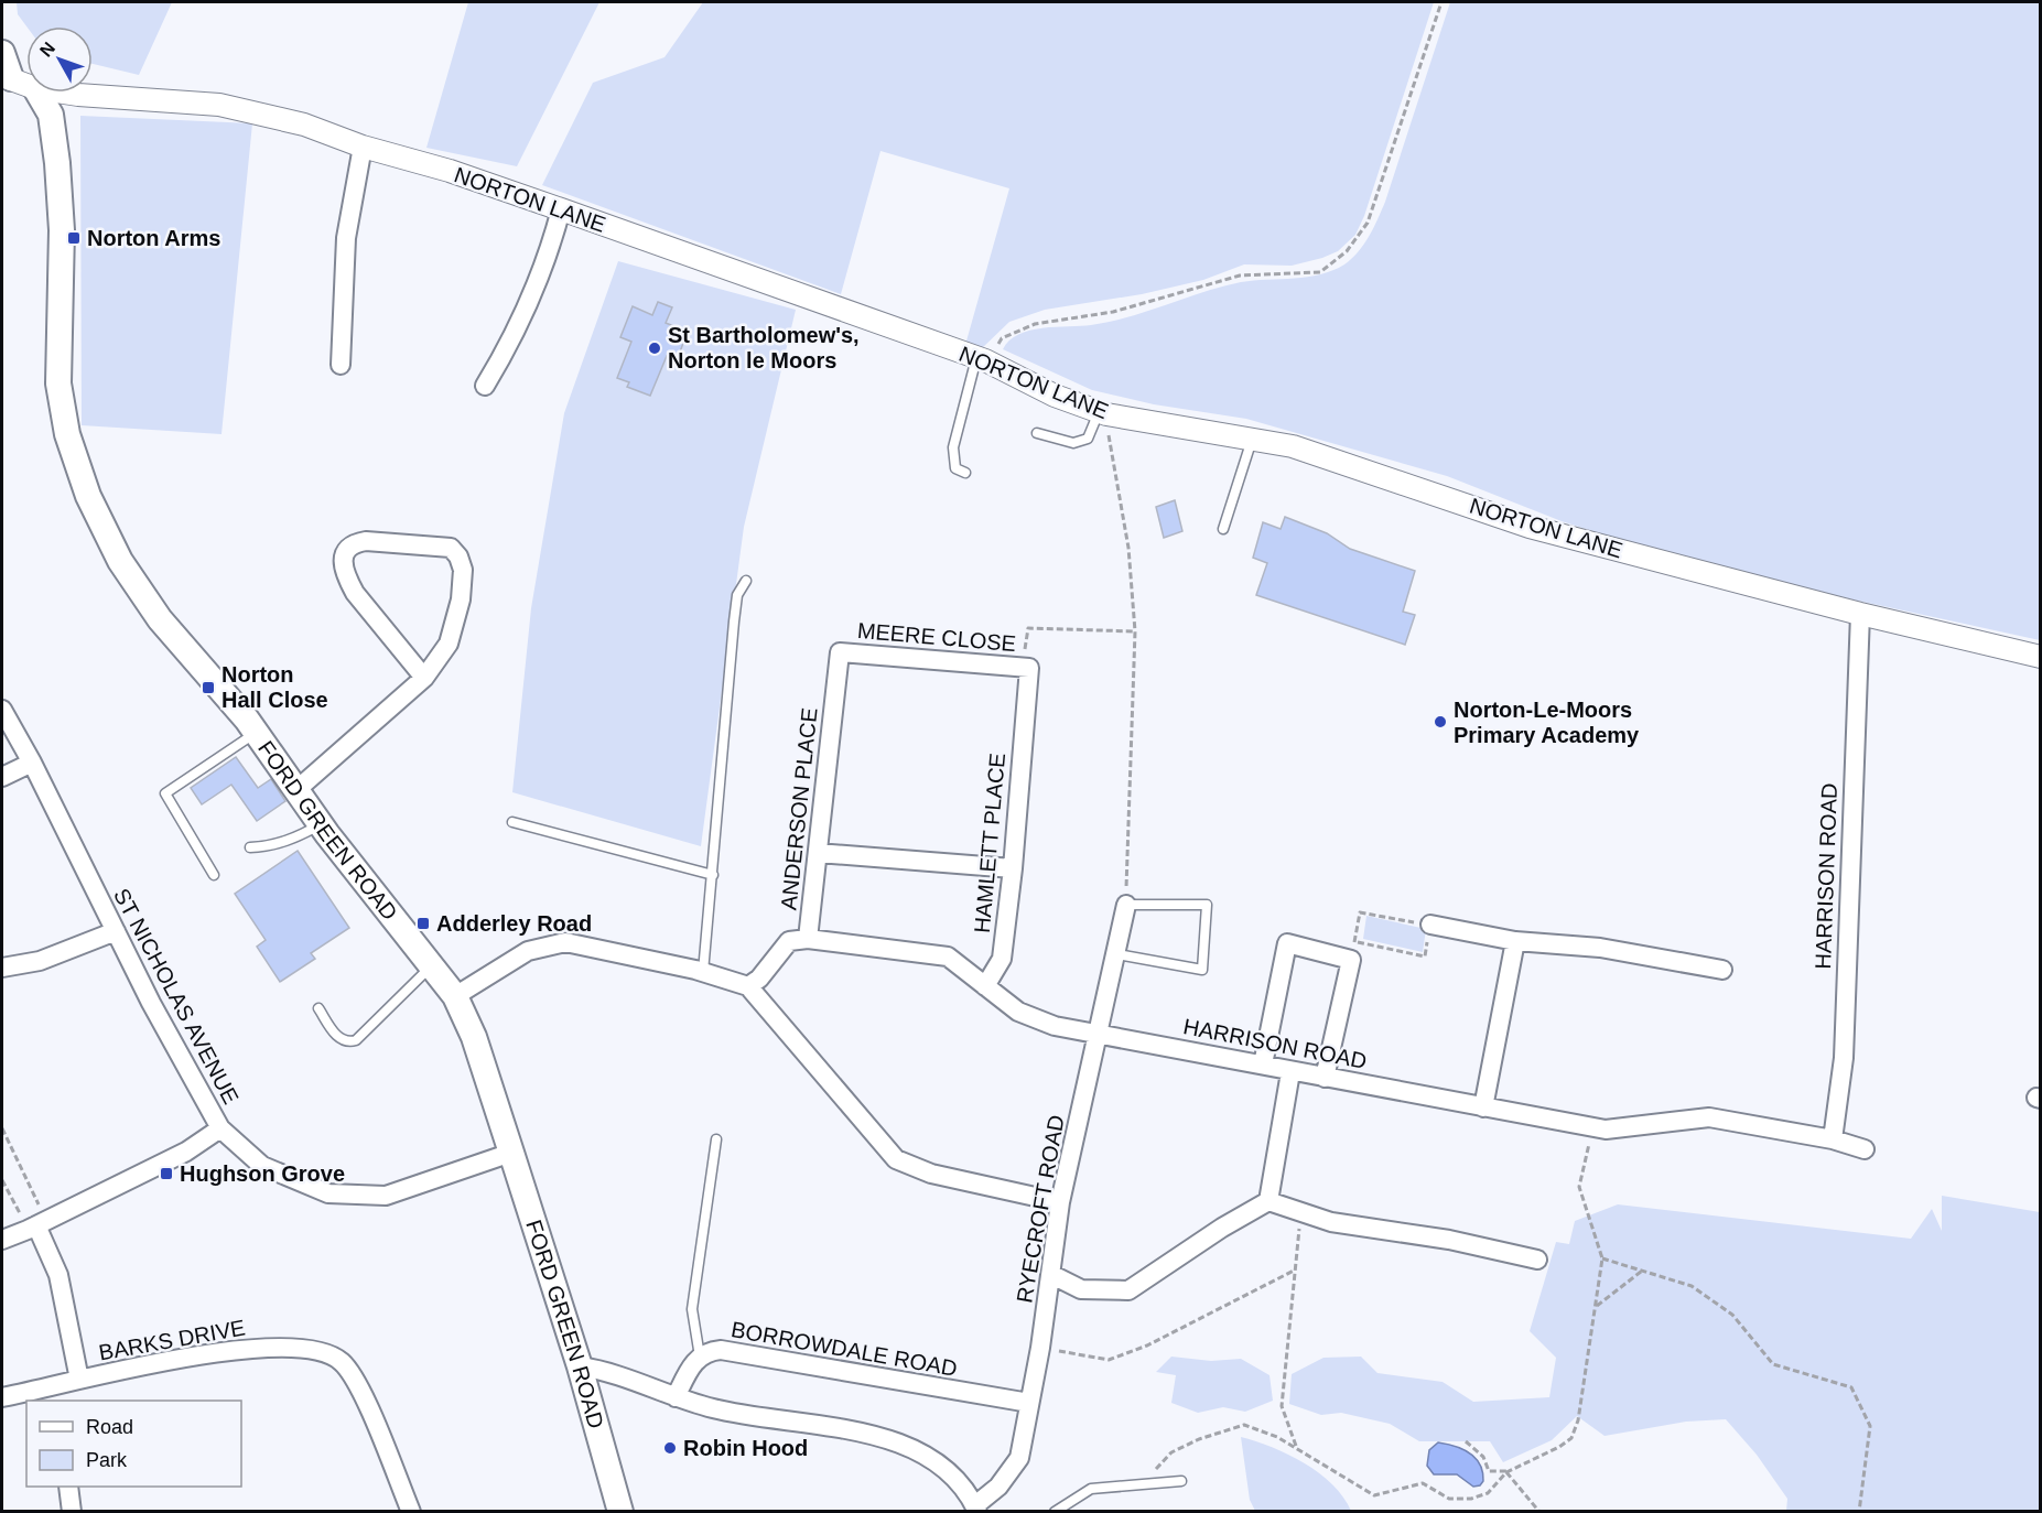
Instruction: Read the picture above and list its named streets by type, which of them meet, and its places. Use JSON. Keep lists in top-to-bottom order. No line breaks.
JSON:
{"streets":{"main road":["FORD GREEN ROAD"],"street":["NORTON LANE","MEERE CLOSE","ANDERSON PLACE","HAMLETT PLACE","HARRISON ROAD","ST NICHOLAS AVENUE","RYECROFT ROAD","BARKS DRIVE","BORROWDALE ROAD"]},"crossings":[["NORTON LANE","HARRISON ROAD"],["MEERE CLOSE","ANDERSON PLACE"],["MEERE CLOSE","HAMLETT PLACE"],["ANDERSON PLACE","HARRISON ROAD"],["FORD GREEN ROAD","ST NICHOLAS AVENUE"],["HAMLETT PLACE","HARRISON ROAD"],["HARRISON ROAD","RYECROFT ROAD"],["RYECROFT ROAD","BORROWDALE ROAD"]],"places":{"transit":["Norton Arms","Norton Hall Close","Adderley Road","Hughson Grove"],"other":["St Bartholomew's, Norton le Moors","Norton-Le-Moors Primary Academy","Robin Hood"]},"legend":["Road","Park"],"north":"top left"}
